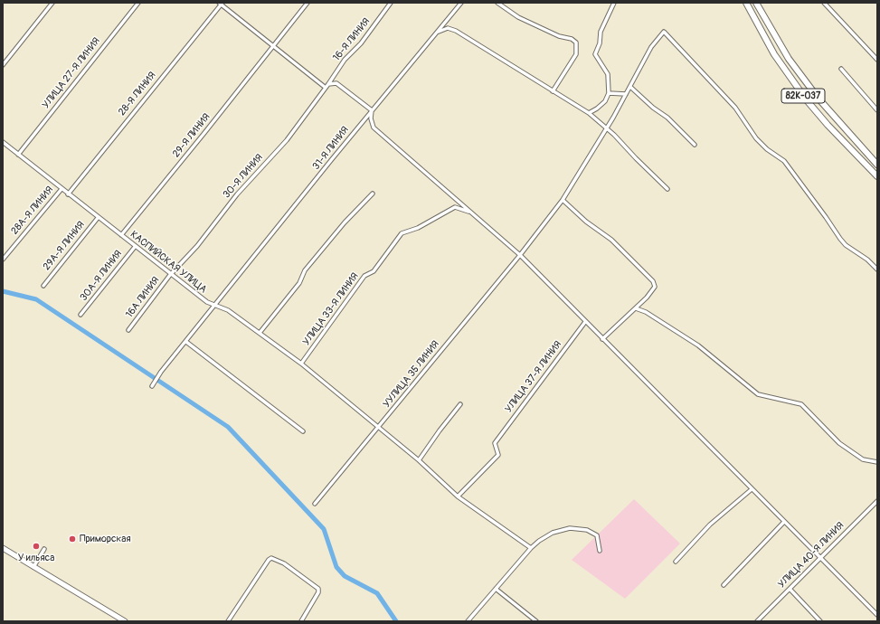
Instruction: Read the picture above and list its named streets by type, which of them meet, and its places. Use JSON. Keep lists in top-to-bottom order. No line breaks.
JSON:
{"streets":{"main road":["82К-037"],"street":["16-Я ЛИНИЯ","УЛИЦА 27-Я ЛИНИЯ","28-Я ЛИНИЯ","29-Я ЛИНИЯ","31-Я ЛИНИЯ","30-Я ЛИНИЯ","28А-Я ЛИНИЯ","29А-Я ЛИНИЯ","КАСПИЙСКАЯ УЛИЦА","30А-Я ЛИНИЯ","16А ЛИНИЯ","УЛИЦА 33-Я ЛИНИЯ","УУЛИЦА 35 ЛИНИЯ","УЛИЦА 37-Я ЛИНИЯ","УЛИЦА 40-Я ЛИНИЯ"]},"crossings":[["16-Я ЛИНИЯ","30-Я ЛИНИЯ"],["УЛИЦА 27-Я ЛИНИЯ","КАСПИЙСКАЯ УЛИЦА"],["28-Я ЛИНИЯ","КАСПИЙСКАЯ УЛИЦА"],["29-Я ЛИНИЯ","КАСПИЙСКАЯ УЛИЦА"],["31-Я ЛИНИЯ","КАСПИЙСКАЯ УЛИЦА"],["30-Я ЛИНИЯ","КАСПИЙСКАЯ УЛИЦА"],["30-Я ЛИНИЯ","16А ЛИНИЯ"],["28А-Я ЛИНИЯ","КАСПИЙСКАЯ УЛИЦА"],["29А-Я ЛИНИЯ","КАСПИЙСКАЯ УЛИЦА"],["КАСПИЙСКАЯ УЛИЦА","30А-Я ЛИНИЯ"],["КАСПИЙСКАЯ УЛИЦА","16А ЛИНИЯ"],["КАСПИЙСКАЯ УЛИЦА","УЛИЦА 33-Я ЛИНИЯ"],["КАСПИЙСКАЯ УЛИЦА","УУЛИЦА 35 ЛИНИЯ"],["КАСПИЙСКАЯ УЛИЦА","УЛИЦА 37-Я ЛИНИЯ"]],"places":["Приморская","У ильяса"]}
